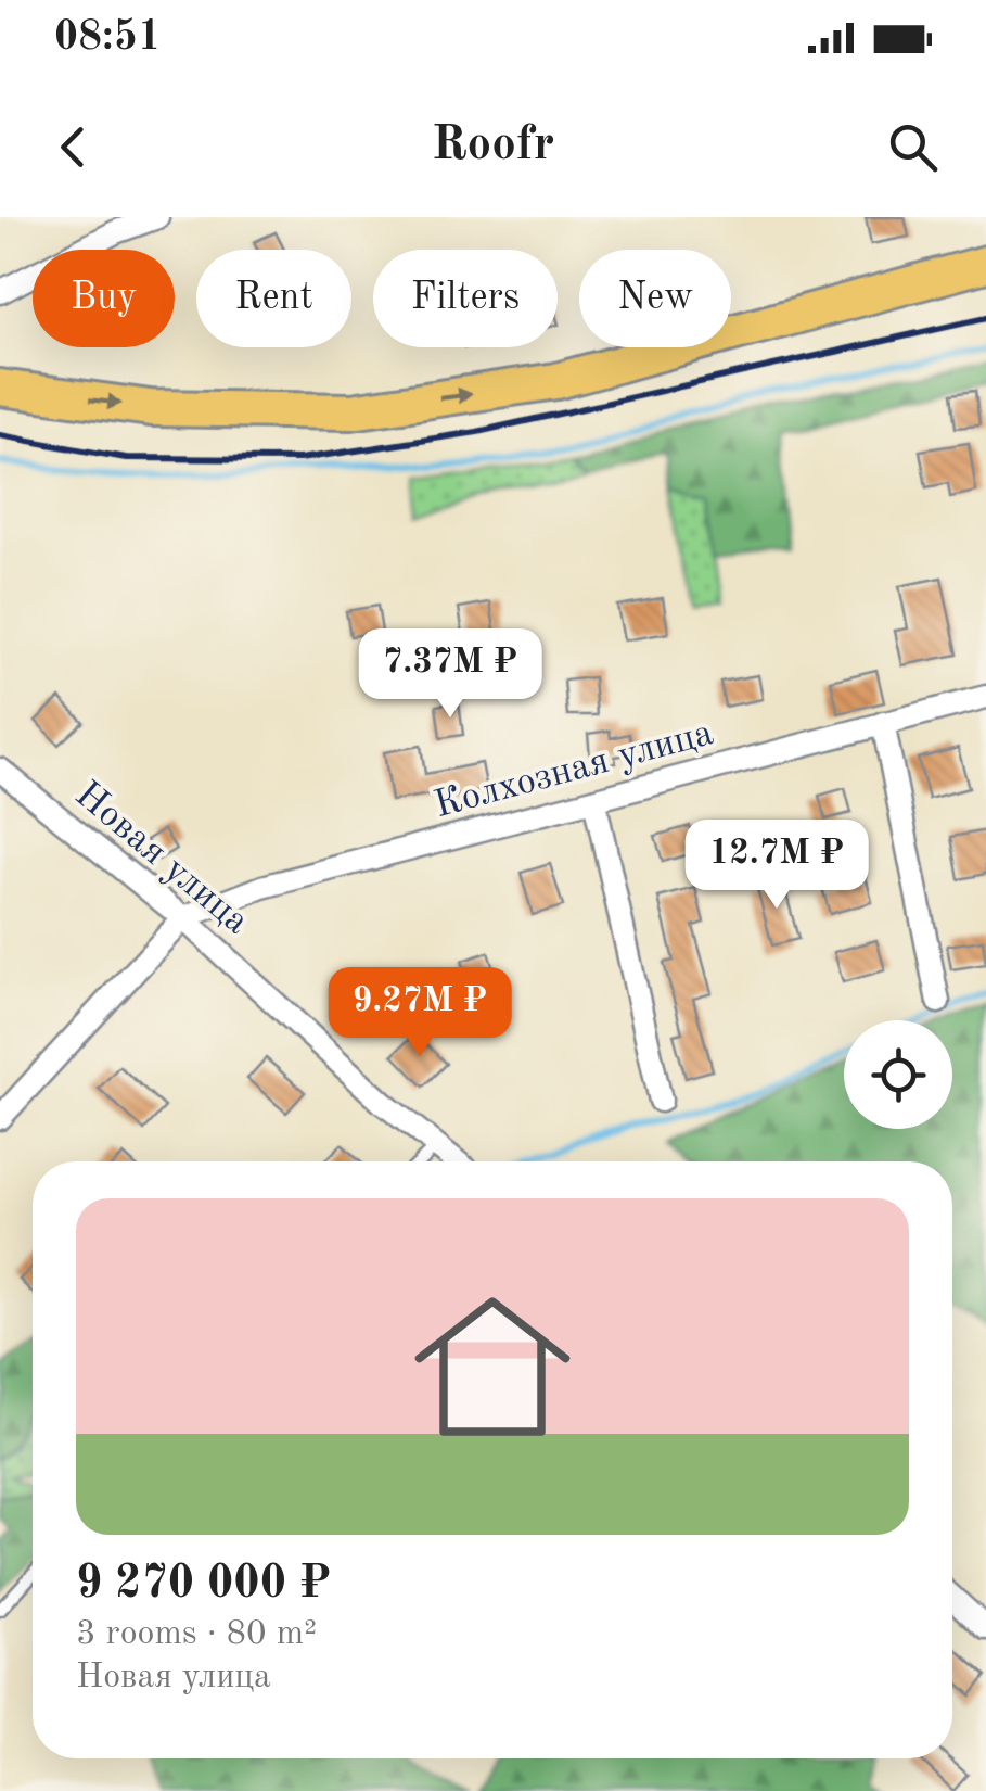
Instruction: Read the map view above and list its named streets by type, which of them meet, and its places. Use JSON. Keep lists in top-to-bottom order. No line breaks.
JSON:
{"streets":{"street":["Колхозная улица","Новая улица"]},"crossings":[["Колхозная улица","Новая улица"]],"page":{"status":"08:51","header":"Roofr","chip":["Buy","Rent","Filters","New"],"price":["7.37M ₽","12.7M ₽","9.27M ₽"],"list":[{"name":"9 270 000 ₽","note":"3 rooms · 80 m² · Новая улица"}]}}
